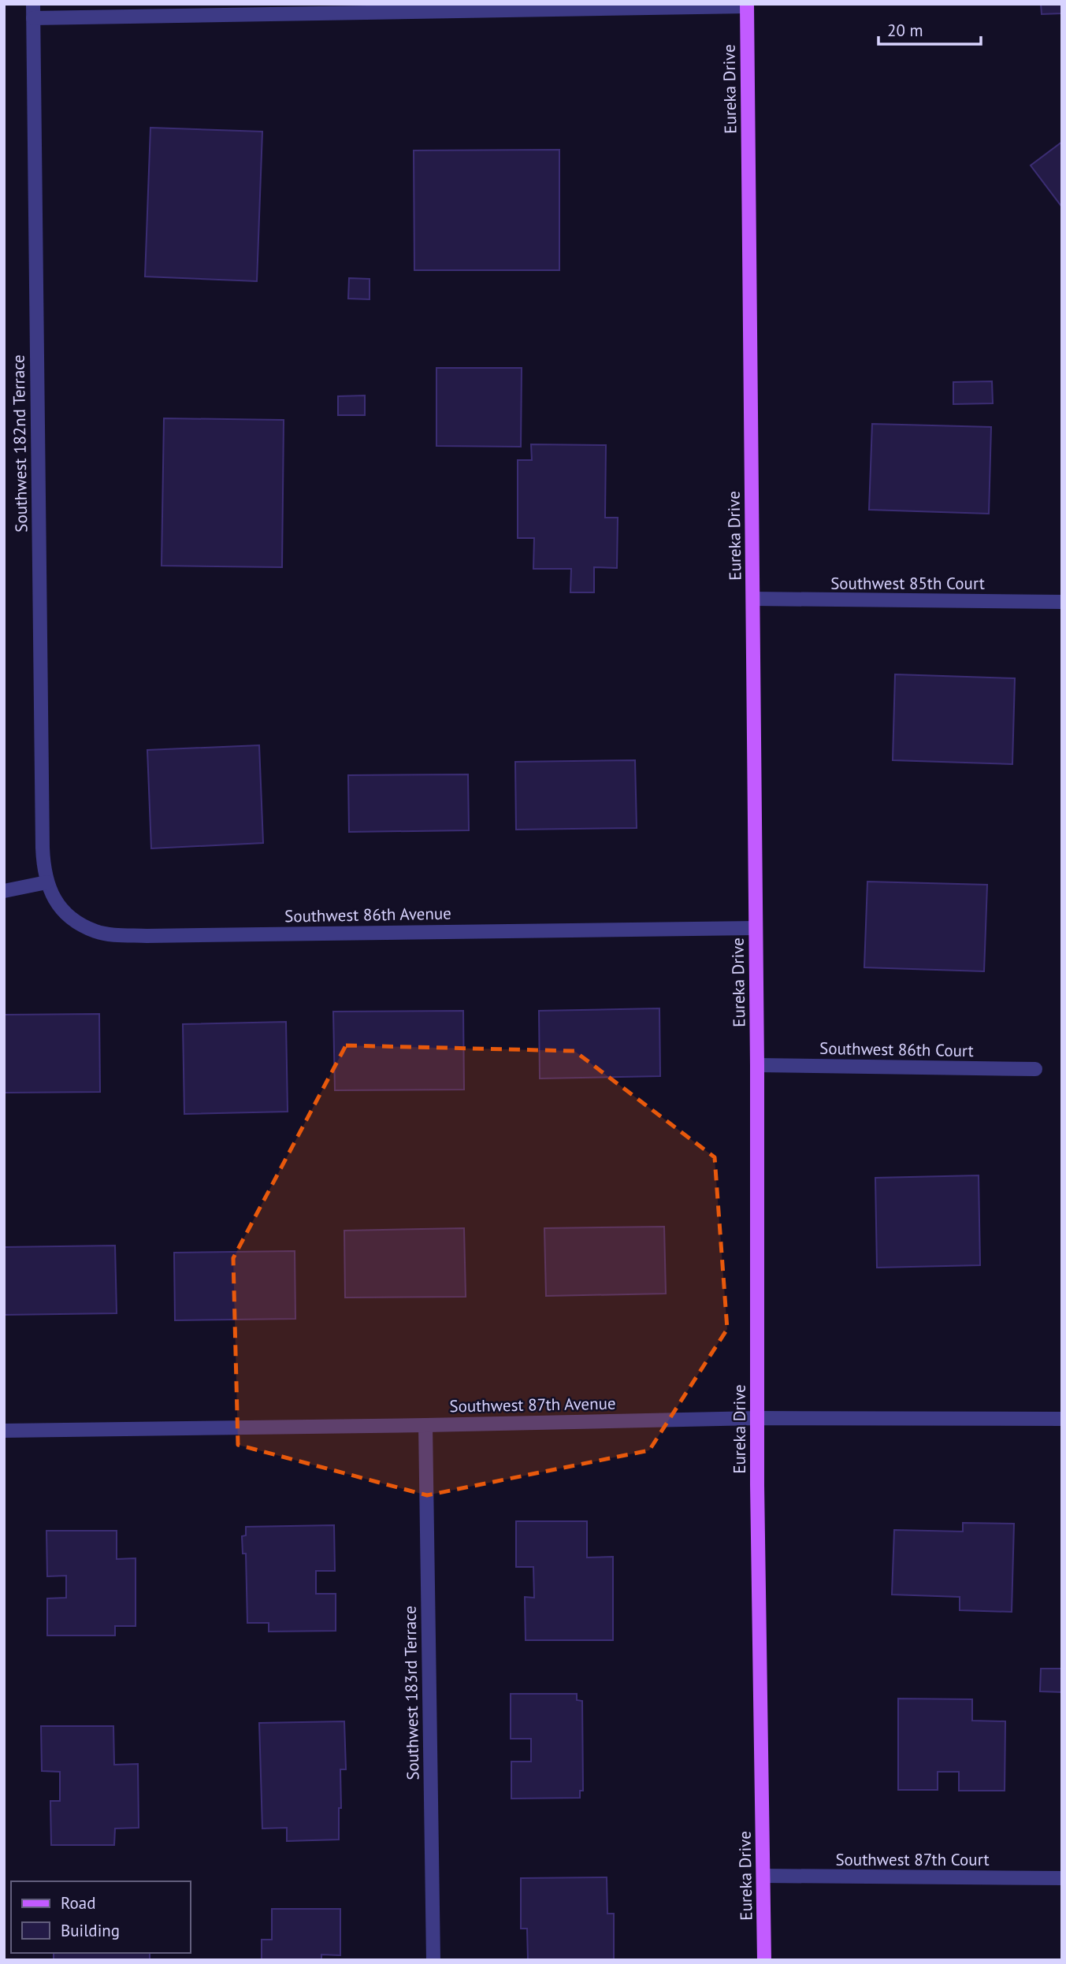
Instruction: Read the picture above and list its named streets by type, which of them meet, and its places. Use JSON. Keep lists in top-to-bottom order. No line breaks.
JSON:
{"streets":{"main road":["Eureka Drive"],"street":["Southwest 182nd Terrace","Southwest 85th Court","Southwest 86th Avenue","Southwest 86th Court","Southwest 87th Avenue","Southwest 183rd Terrace","Southwest 87th Court"]},"crossings":[["Eureka Drive","Southwest 85th Court"],["Eureka Drive","Southwest 86th Avenue"],["Eureka Drive","Southwest 86th Court"],["Eureka Drive","Southwest 87th Avenue"],["Eureka Drive","Southwest 87th Court"],["Southwest 182nd Terrace","Southwest 86th Avenue"],["Southwest 87th Avenue","Southwest 183rd Terrace"]],"legend":["Road","Building"],"scale_bar":"20 m"}
